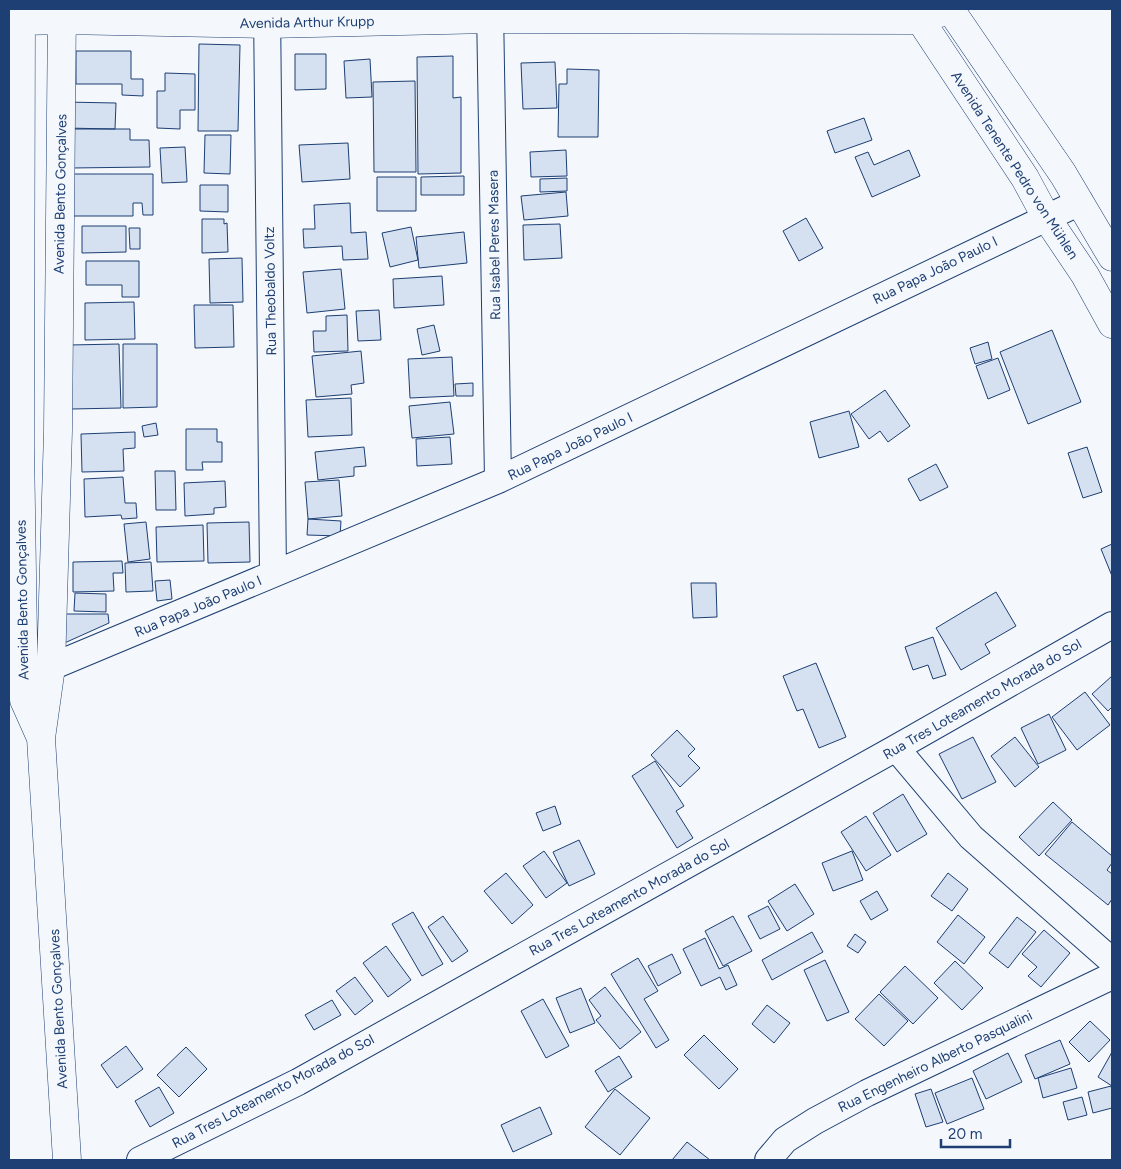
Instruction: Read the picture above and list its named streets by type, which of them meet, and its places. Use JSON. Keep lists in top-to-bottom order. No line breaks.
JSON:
{"streets":{"main road":["Avenida Arthur Krupp","Avenida Tenente Pedro von Mühlen","Avenida Bento Gonçalves"],"street":["Rua Isabel Peres Masera","Rua Papa João Paulo I","Rua Theobaldo Voltz","Rua Tres Loteamento Morada do Sol","Rua Engenheiro Alberto Pasqualini"]},"crossings":[["Avenida Arthur Krupp","Avenida Tenente Pedro von Mühlen"],["Avenida Arthur Krupp","Avenida Bento Gonçalves"],["Avenida Arthur Krupp","Rua Isabel Peres Masera"],["Avenida Arthur Krupp","Rua Theobaldo Voltz"],["Avenida Tenente Pedro von Mühlen","Rua Papa João Paulo I"],["Avenida Bento Gonçalves","Rua Papa João Paulo I"],["Rua Isabel Peres Masera","Rua Papa João Paulo I"],["Rua Papa João Paulo I","Rua Theobaldo Voltz"]],"scale_bar":"20 m"}
